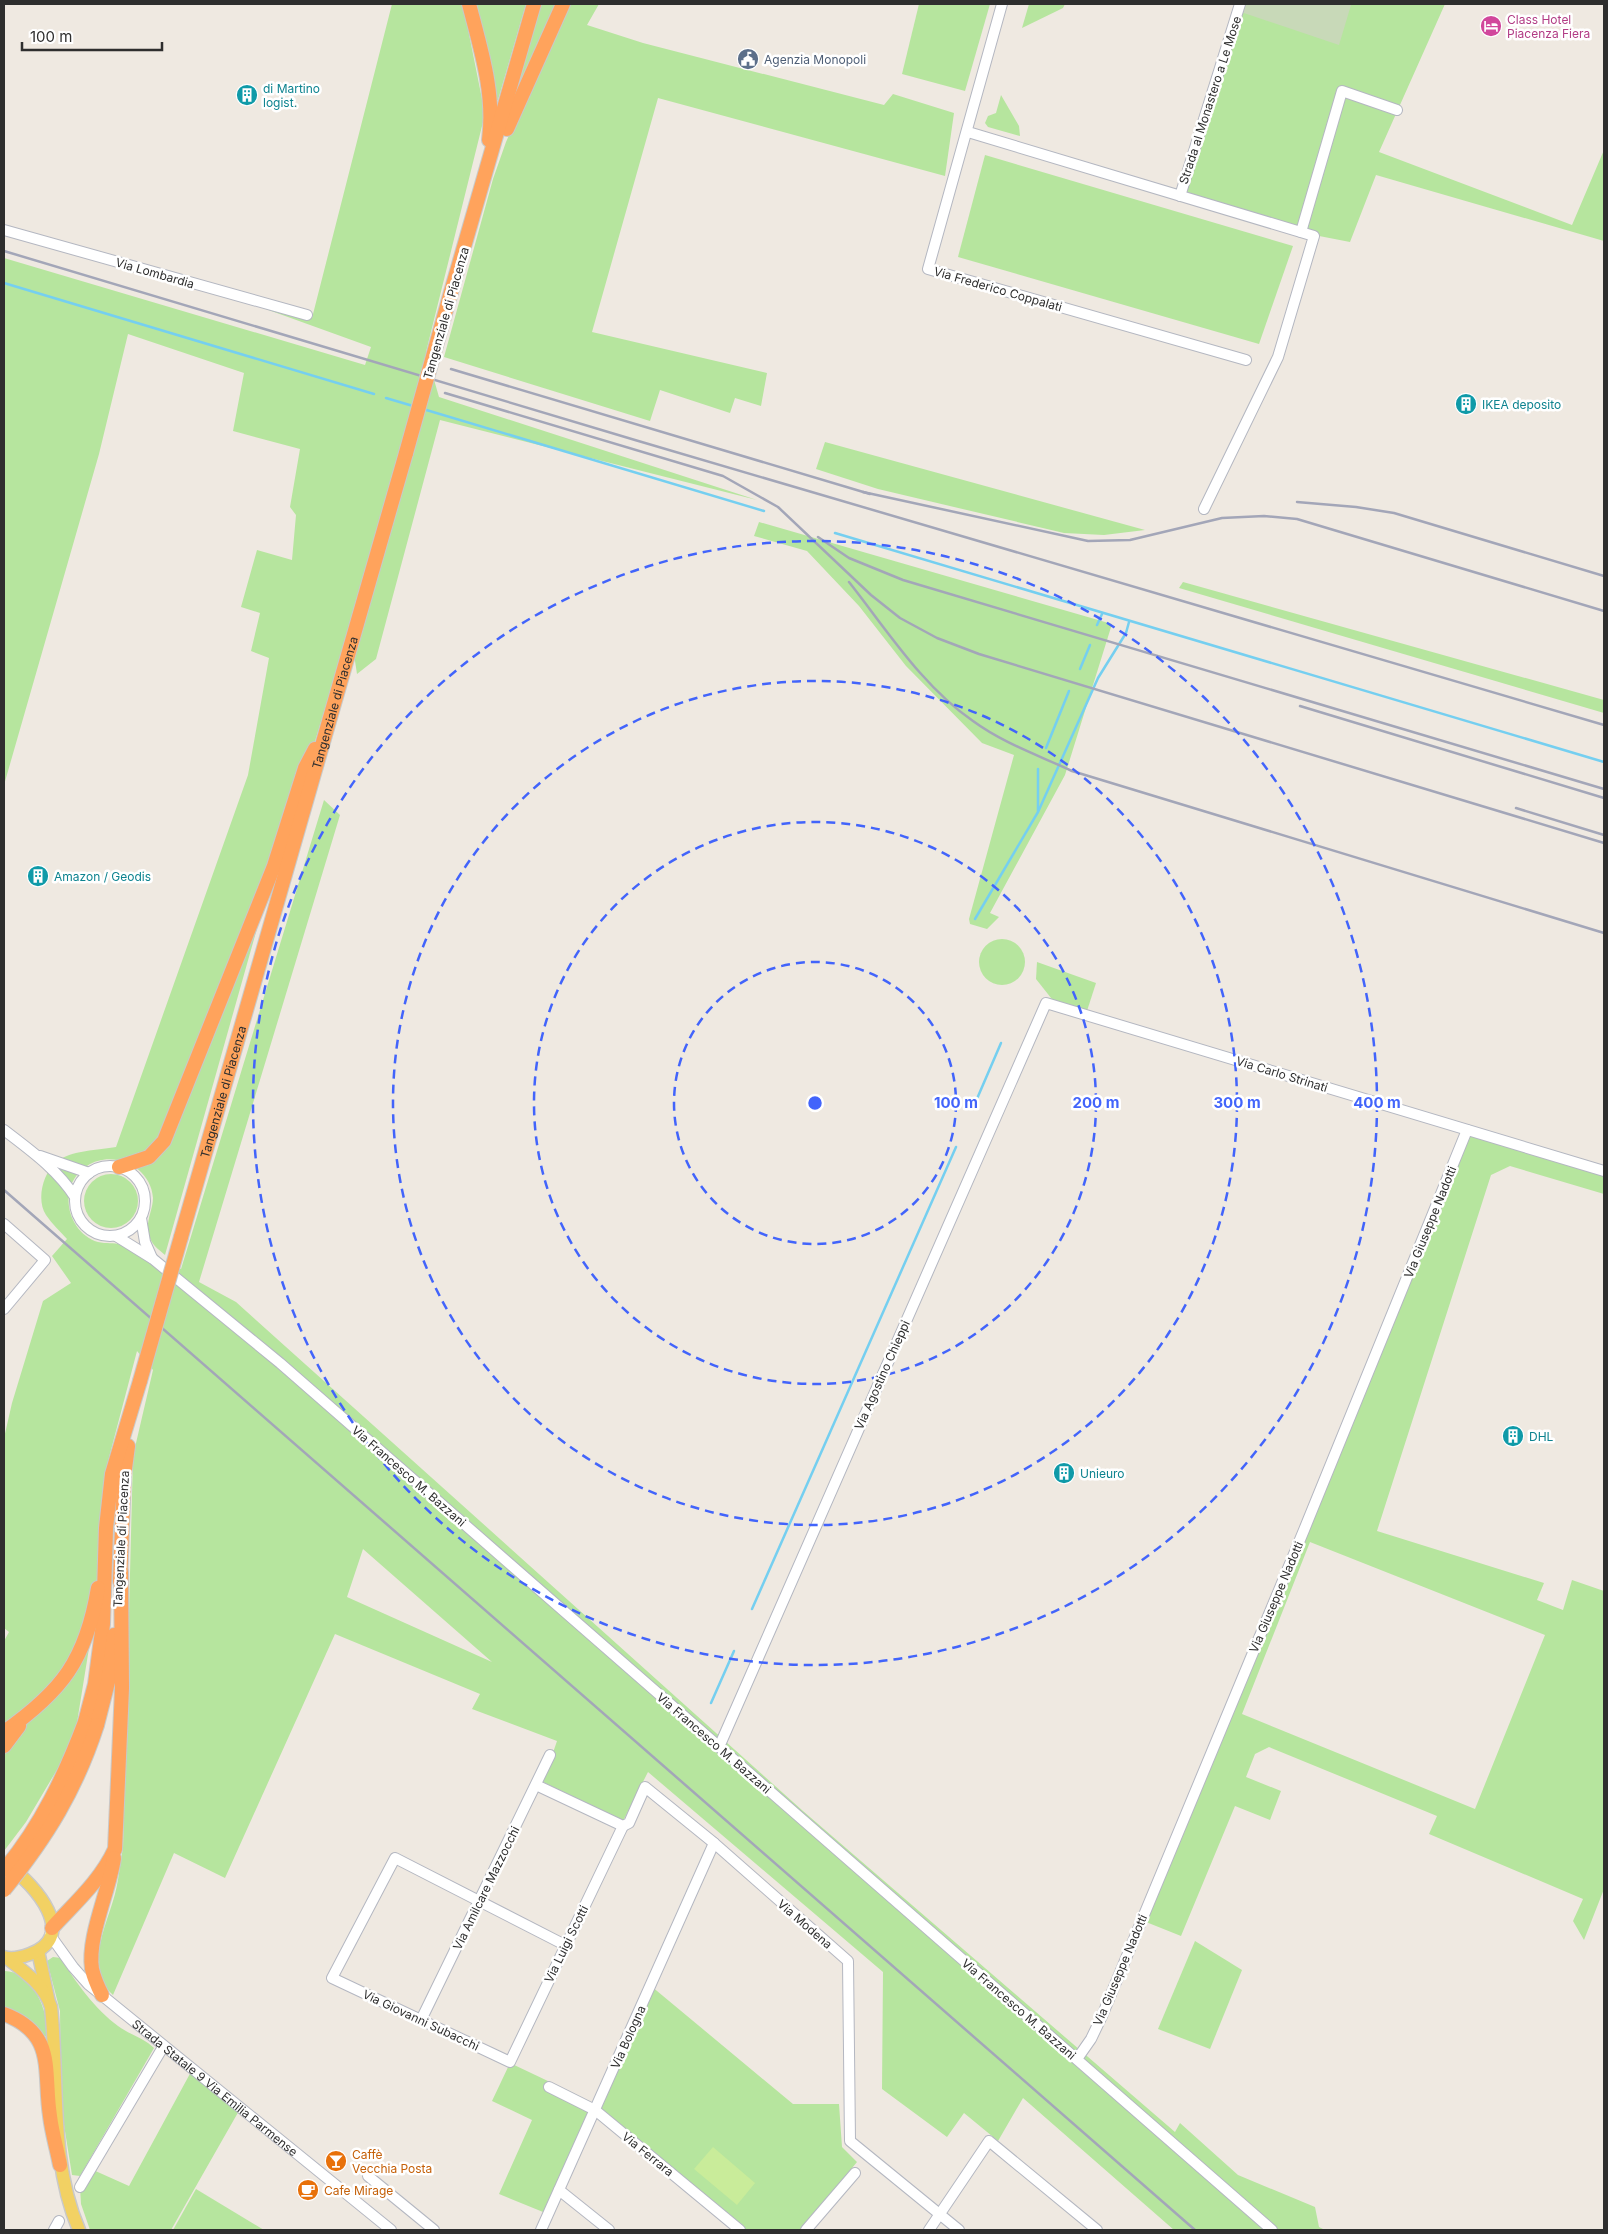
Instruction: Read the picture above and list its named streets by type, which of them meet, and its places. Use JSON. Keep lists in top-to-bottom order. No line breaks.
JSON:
{"streets":{"highway":["Tangenziale di Piacenza"],"main road":["Strada Statale 9 Via Emilia Parmense"],"street":["Strada al Monastero a Le Mose","Via Lombardia","Via Frederico Coppalati","Via Carlo Strinati","Via Giuseppe Nadotti","Via Agostino Chieppi","Via Francesco M. Bazzani","Via Amilcare Mazzocchi","Via Modena","Via Luigi Scotti","Via Giovanni Subacchi","Via Bologna","Via Ferrara"]},"crossings":[["Via Carlo Strinati","Via Giuseppe Nadotti"],["Via Carlo Strinati","Via Agostino Chieppi"],["Via Giuseppe Nadotti","Via Francesco M. Bazzani"],["Via Agostino Chieppi","Via Francesco M. Bazzani"],["Via Amilcare Mazzocchi","Via Giovanni Subacchi"],["Via Modena","Via Luigi Scotti"],["Via Modena","Via Bologna"],["Via Luigi Scotti","Via Giovanni Subacchi"],["Via Bologna","Via Ferrara"]],"places":{"hotel":["Class Hotel Piacenza Fiera"],"public building":["Agenzia Monopoli"],"building":["di Martino logist.","IKEA deposito","Amazon / Geodis","DHL","Unieuro"],"bar":["Caffè Vecchia Posta"],"cafe":["Cafe Mirage"]},"scale_bar":"100 m","rings":["100 m","200 m","300 m","400 m"]}
